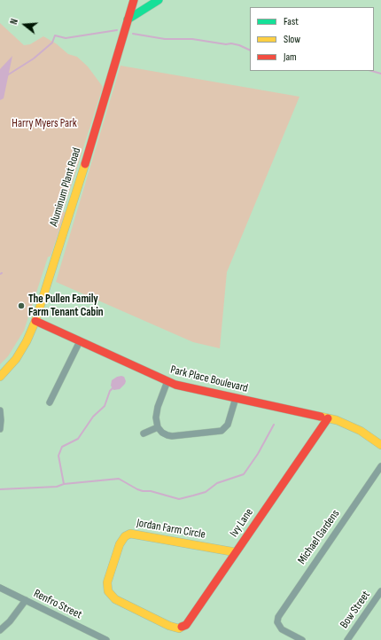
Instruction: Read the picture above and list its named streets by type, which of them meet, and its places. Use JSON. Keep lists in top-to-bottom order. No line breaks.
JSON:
{"streets":{"street":["Aluminum Plant Road","Park Place Boulevard","Ivy Lane","Jordan Farm Circle","Michael Gardens","Renfro Street","Bow Street"]},"crossings":[["Aluminum Plant Road","Park Place Boulevard"],["Park Place Boulevard","Ivy Lane"],["Ivy Lane","Jordan Farm Circle"]],"parks":["Harry Myers Park"],"places":["The Pullen Family Farm Tenant Cabin"],"legend":["Fast","Slow","Jam"],"north":"left"}
